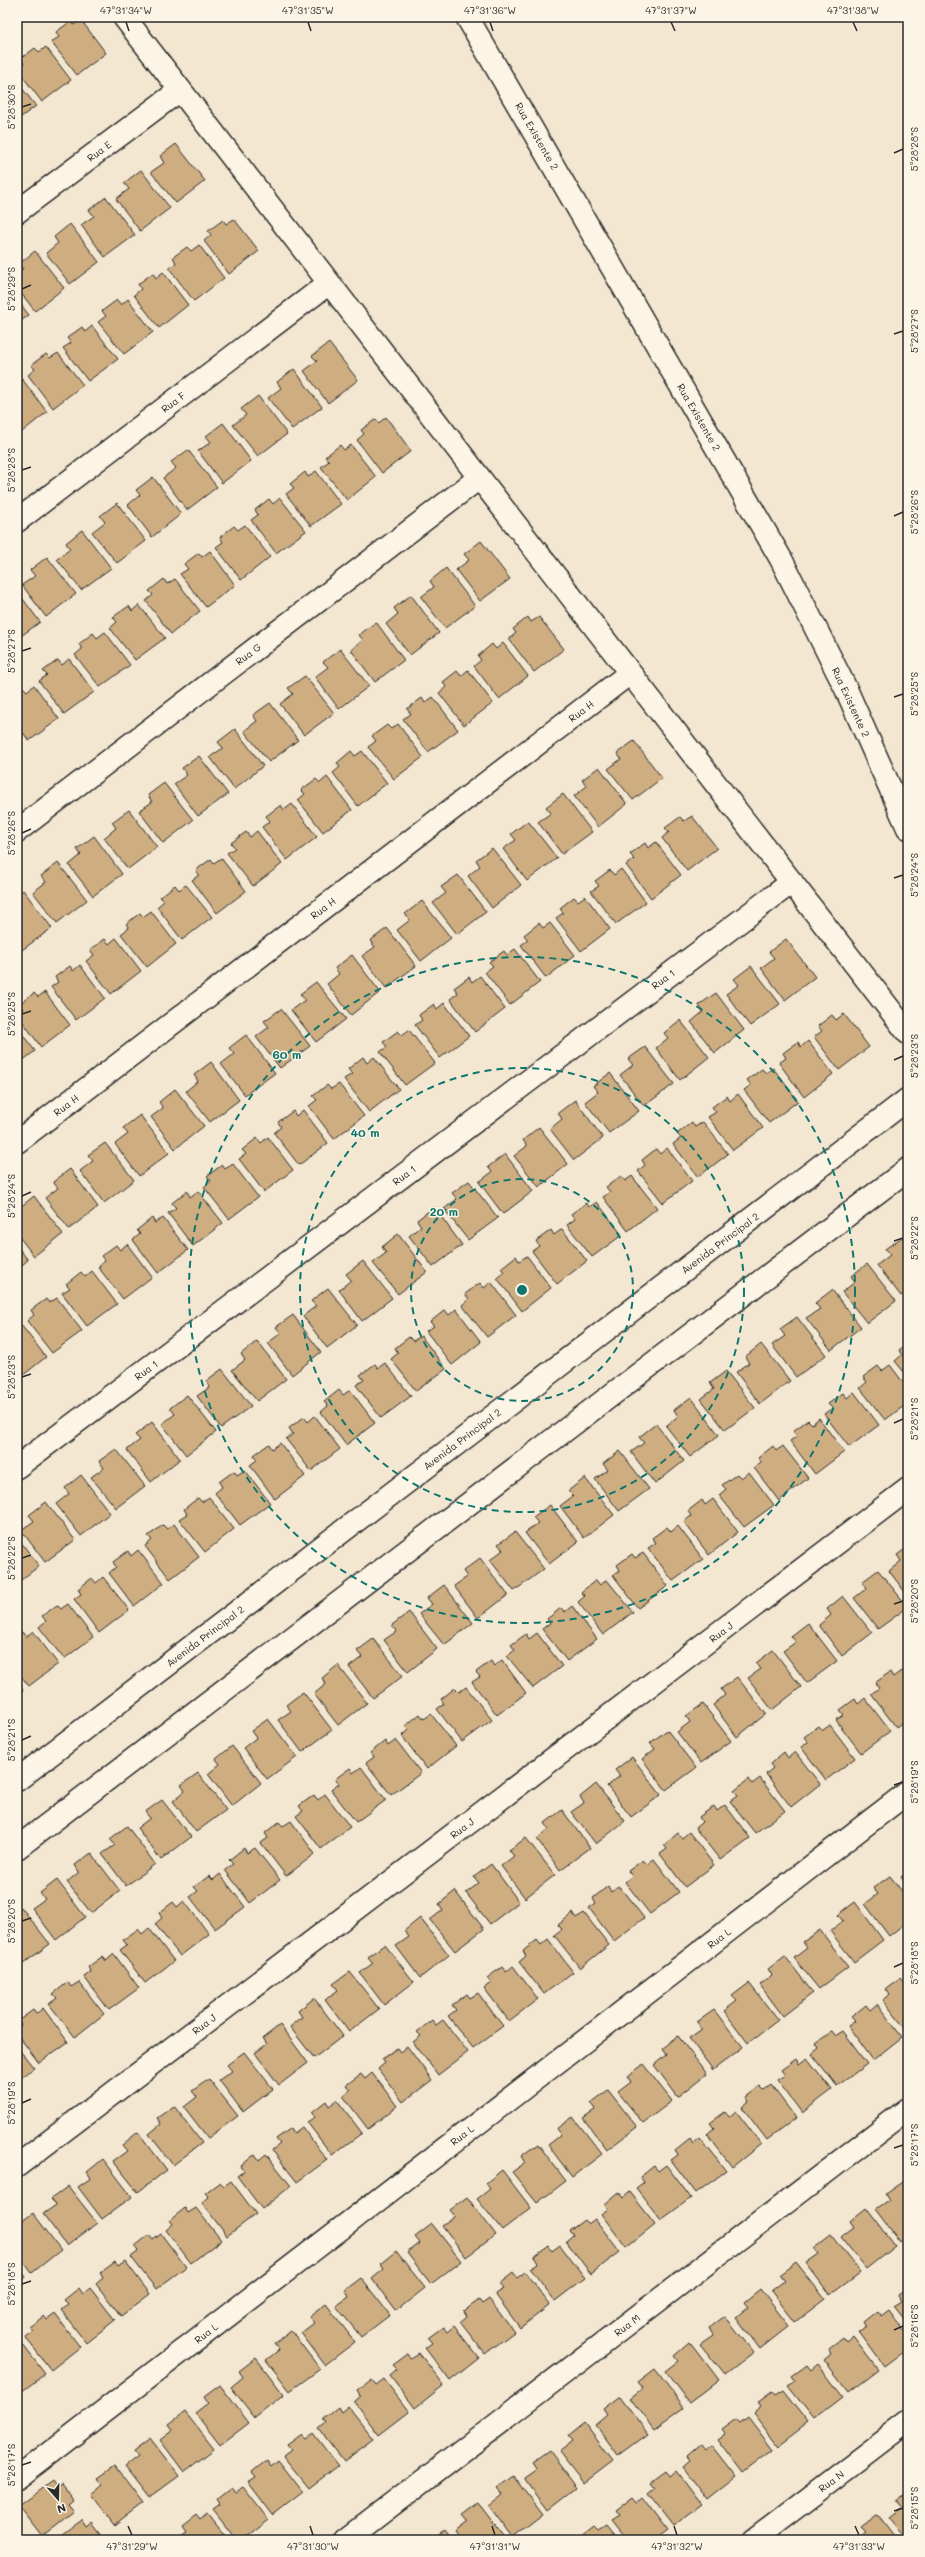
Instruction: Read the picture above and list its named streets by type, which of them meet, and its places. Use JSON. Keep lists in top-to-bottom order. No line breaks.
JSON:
{"streets":{"street":["Rua Existente 2","Rua E","Rua F","Rua G","Rua H","Rua 1","Avenida Principal 2","Rua J","Rua L","Rua M","Rua N"]},"north":"bottom","coordinates":["47°31'34\"W","47°31'35\"W","47°31'36\"W","47°31'37\"W","47°31'38\"W","5°28'30\"S","5°28'28\"S","5°28'29\"S","5°28'27\"S","5°28'26\"S","5°28'25\"S","5°28'24\"S","5°28'23\"S","5°28'22\"S","5°28'21\"S","5°28'20\"S","5°28'19\"S","5°28'18\"S","5°28'17\"S","5°28'16\"S","5°28'15\"S","47°31'29\"W","47°31'30\"W","47°31'31\"W","47°31'32\"W","47°31'33\"W"],"rings":["60 m","40 m","20 m"]}
